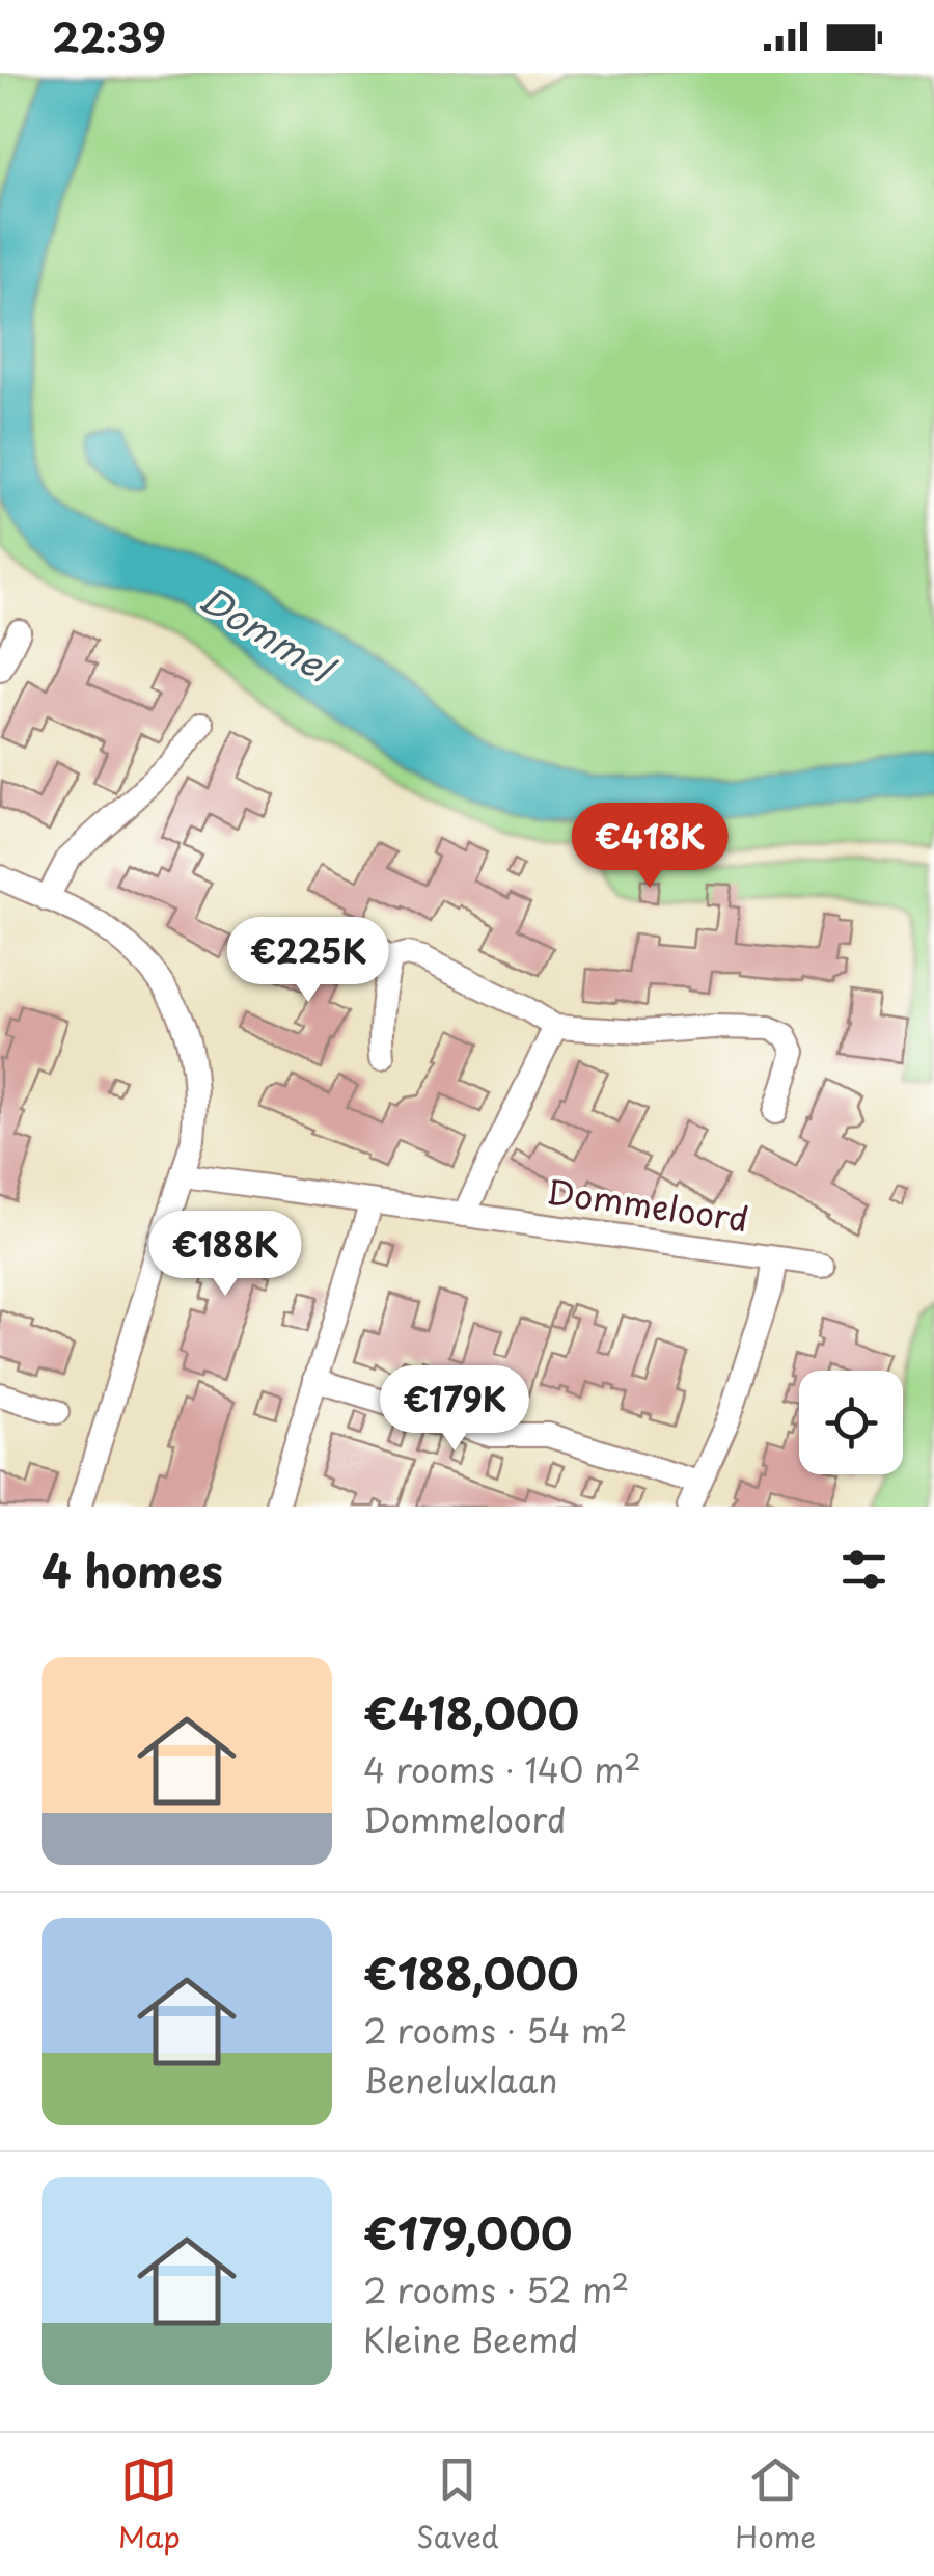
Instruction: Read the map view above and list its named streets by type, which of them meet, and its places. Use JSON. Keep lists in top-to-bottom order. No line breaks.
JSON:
{"streets":{"street":["Dommeloord"]},"water":["Dommel"],"page":{"status":"22:39","price":["€418K","€225K","€188K","€179K"],"heading":"4 homes","list":[{"name":"€418,000","note":"4 rooms · 140 m² · Dommeloord"},{"name":"€188,000","note":"2 rooms · 54 m² · Beneluxlaan"},{"name":"€179,000","note":"2 rooms · 52 m² · Kleine Beemd"}],"tabs":["Map","Saved","Home"]}}
